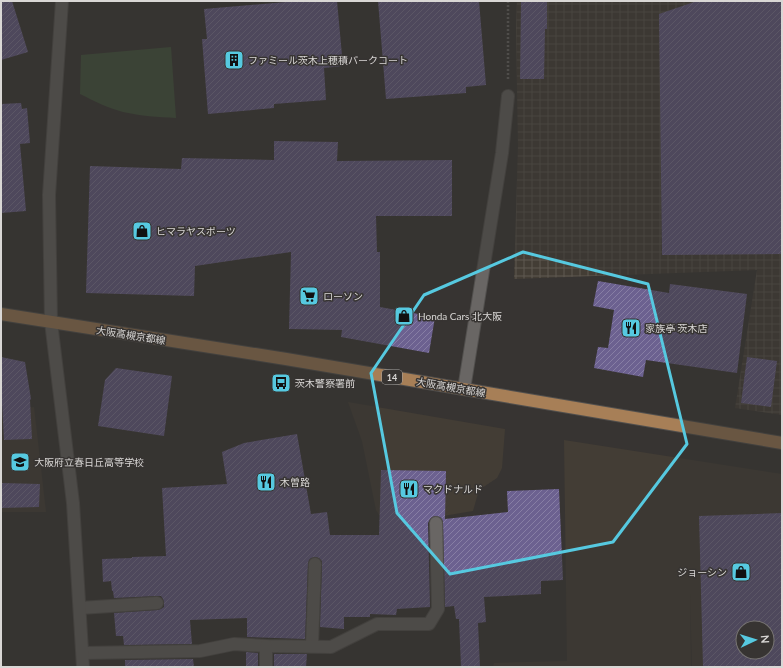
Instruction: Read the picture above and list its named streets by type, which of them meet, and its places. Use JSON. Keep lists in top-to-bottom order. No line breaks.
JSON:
{"streets":{"main road":["大阪高槻京都線","14"]},"places":{"building":["ファミール茨木上穂積パークコート"],"shop":["ヒマラヤスポーツ","Honda Cars 北大阪","ジョーシン"],"supermarket":["ローソン"],"restaurant":["家族亭 茨木店","木曽路","マクドナルド"],"bus stop":["茨木警察署前"],"school or university":["大阪府立春日丘高等学校"]},"north":"right"}
